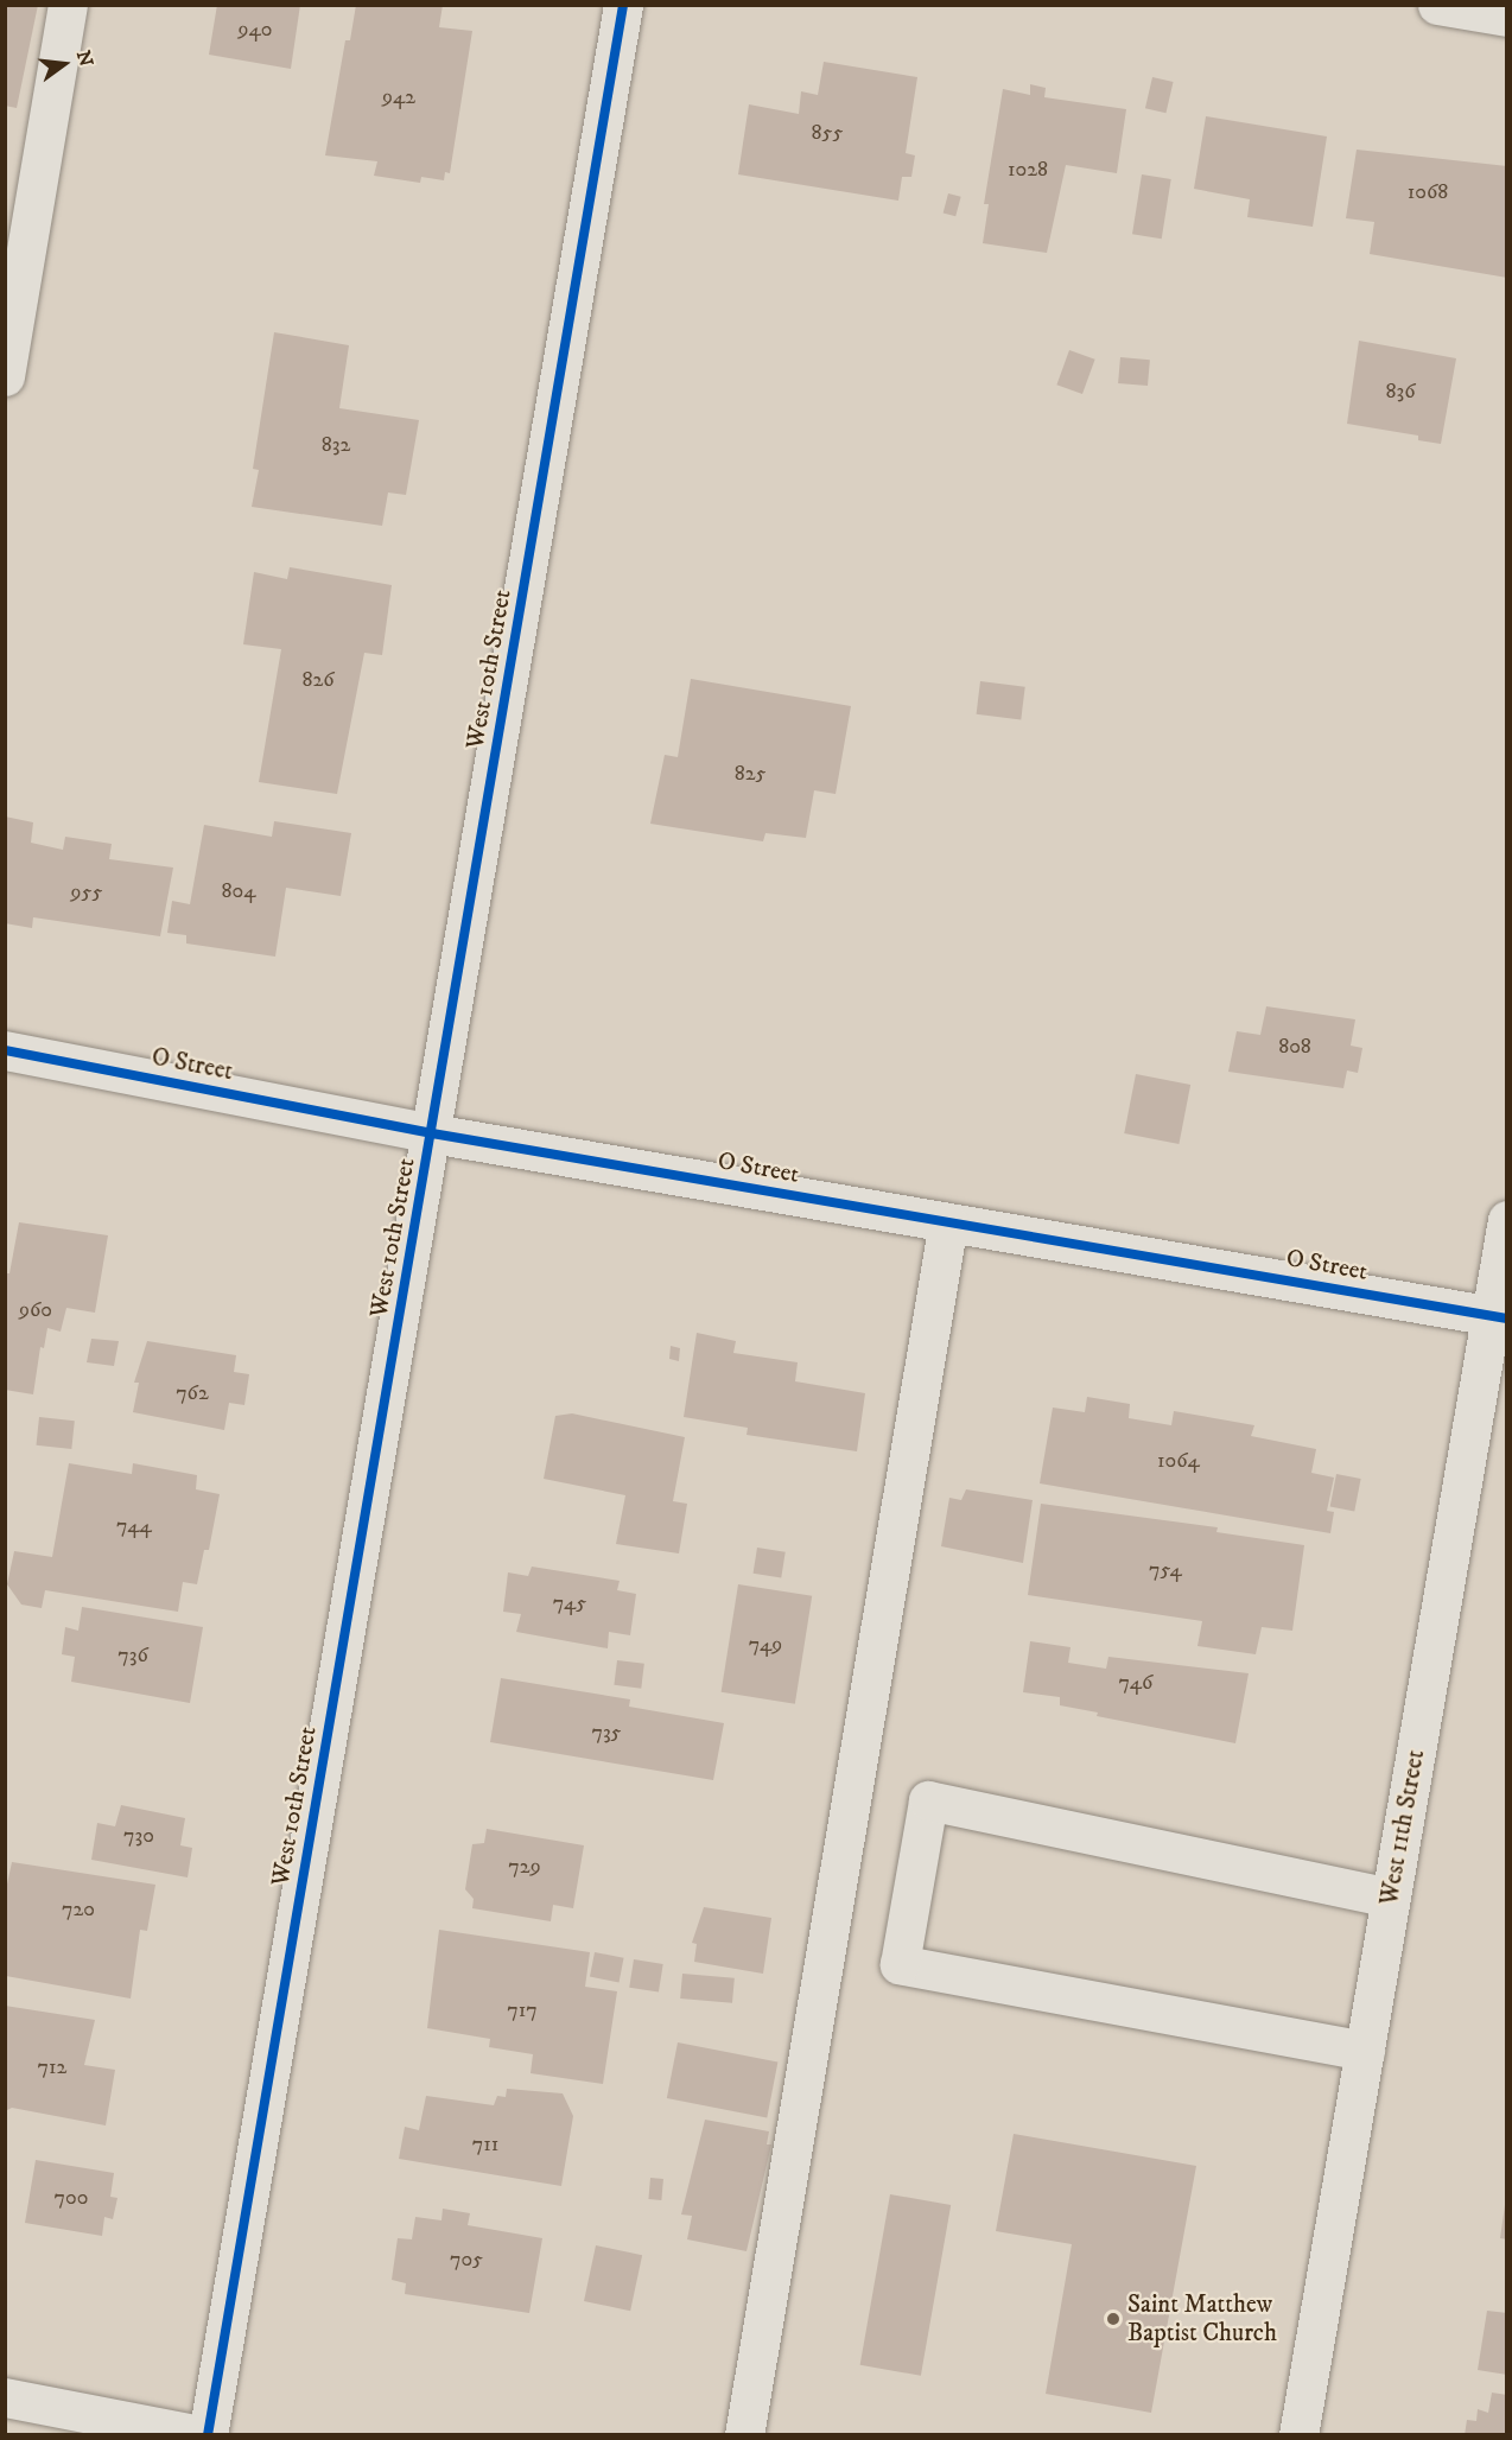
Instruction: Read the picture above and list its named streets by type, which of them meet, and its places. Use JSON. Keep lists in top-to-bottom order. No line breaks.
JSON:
{"streets":{"street":["West 10th Street","O Street","West 11th Street"]},"crossings":[["West 10th Street","O Street"],["O Street","West 11th Street"]],"places":["Saint Matthew Baptist Church"],"house_numbers":["940","942","855","1028","1068","836","832","826","825","804","955","808","960","762","1064","744","754","745","749","736","746","735","730","729","720","717","712","711","700","705"],"north":"right"}
